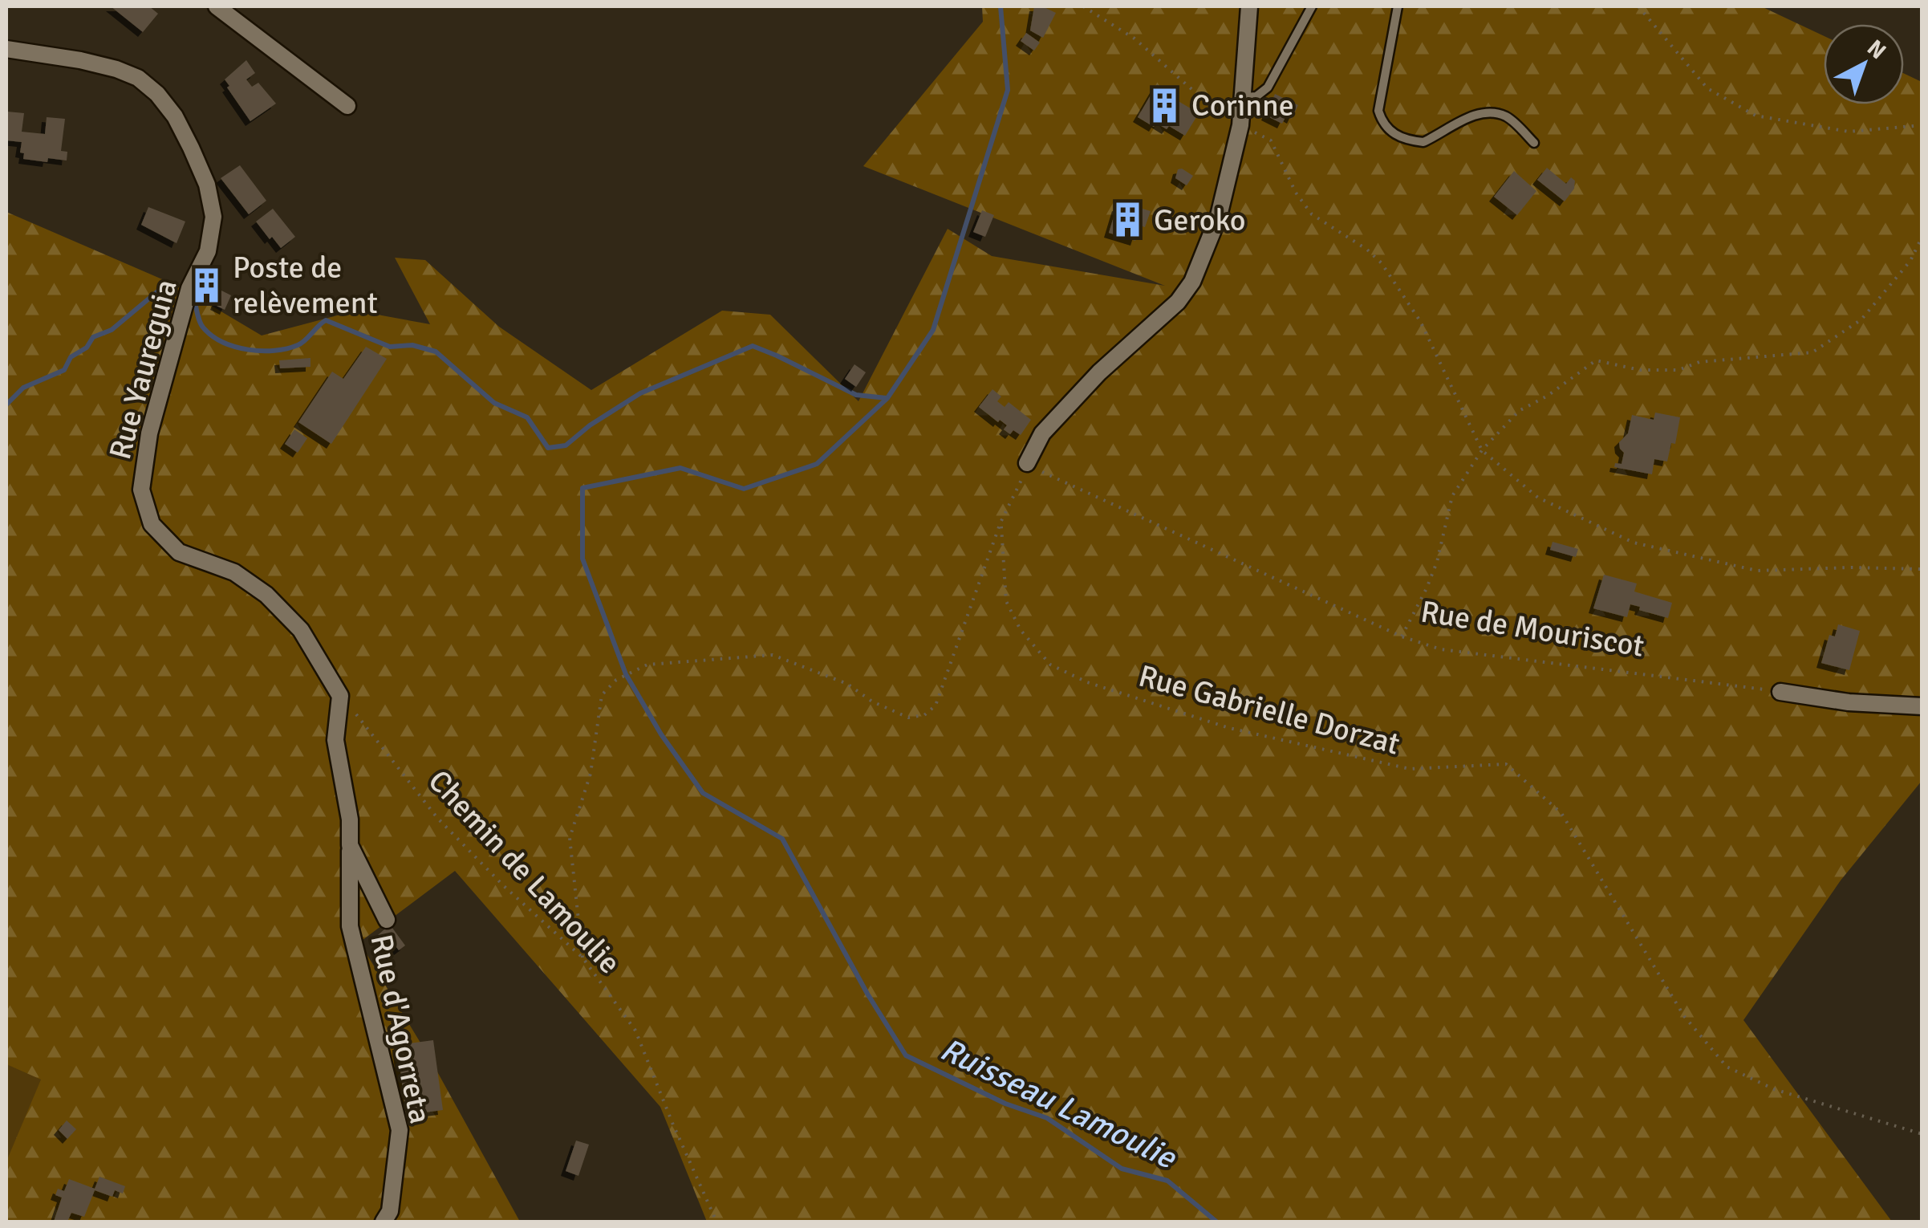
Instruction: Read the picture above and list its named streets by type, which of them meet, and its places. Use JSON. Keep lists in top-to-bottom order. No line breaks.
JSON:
{"streets":{"street":["Rue Yaureguia","Rue d'Agorreta"],"path":["Rue de Mouriscot","Rue Gabrielle Dorzat","Chemin de Lamoulie"]},"crossings":[["Rue Yaureguia","Chemin de Lamoulie"],["Rue Yaureguia","Rue d'Agorreta"],["Chemin de Lamoulie","Rue d'Agorreta"]],"water":["Ruisseau Lamoulie"],"places":{"building":["Corinne","Geroko","Poste de relèvement"]},"north":"top right"}
